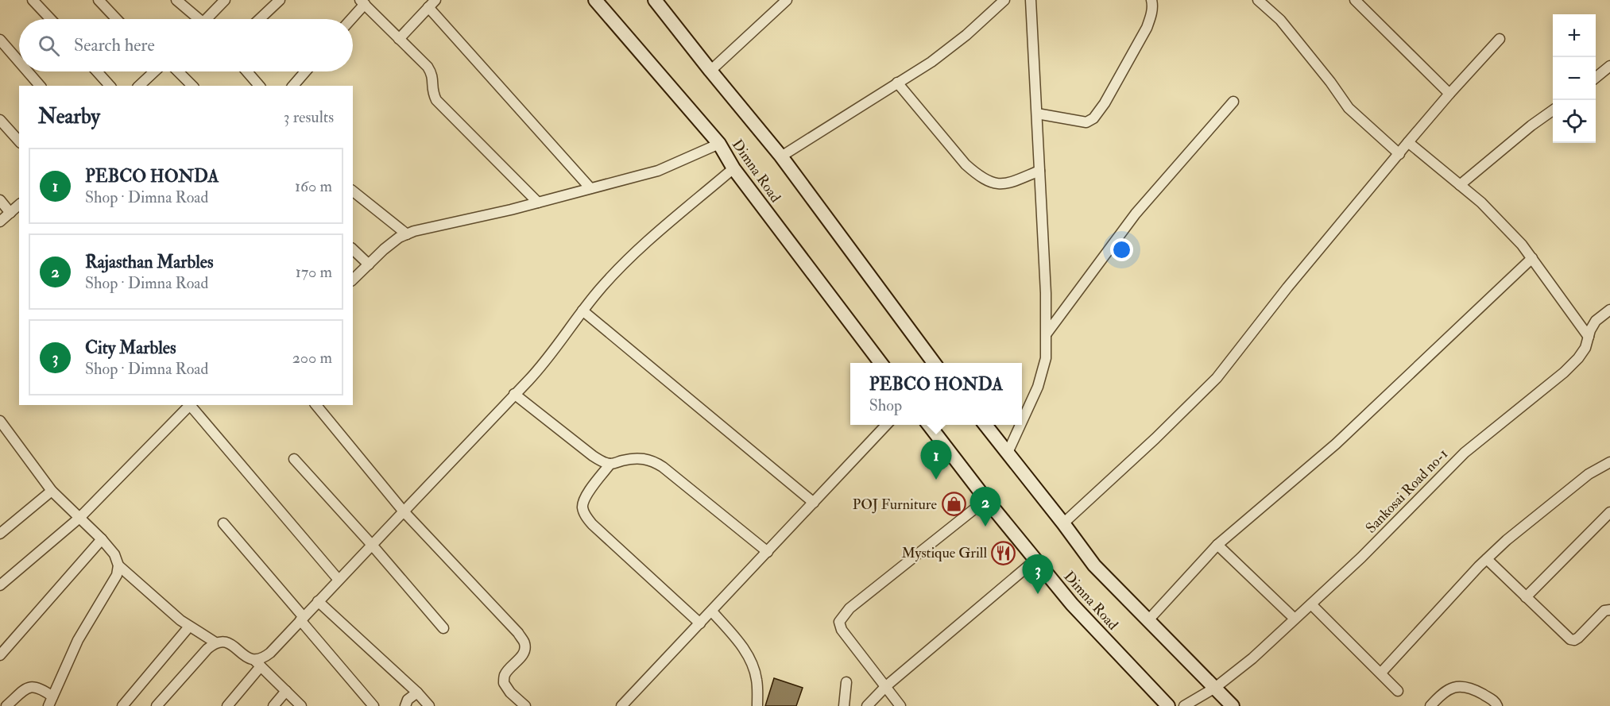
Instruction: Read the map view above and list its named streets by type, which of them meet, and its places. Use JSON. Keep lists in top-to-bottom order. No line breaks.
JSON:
{"streets":{"street":["Dimna Road","Sankosai Road no-1"]},"places":{"shop":["POJ Furniture"],"restaurant":["Mystique Grill"]},"page":{"map_buttons":["+","−"],"search":"Search here","heading":["Nearby","3 results"],"list":[{"mark":"1","name":"PEBCO HONDA","note":"Shop · Dimna Road","value":"160 m"},{"mark":"2","name":"Rajasthan Marbles","note":"Shop · Dimna Road","value":"170 m"},{"mark":"3","name":"City Marbles","note":"Shop · Dimna Road","value":"200 m"}],"popup":["PEBCO HONDA","Shop"],"pins":["1","2","3"]}}
